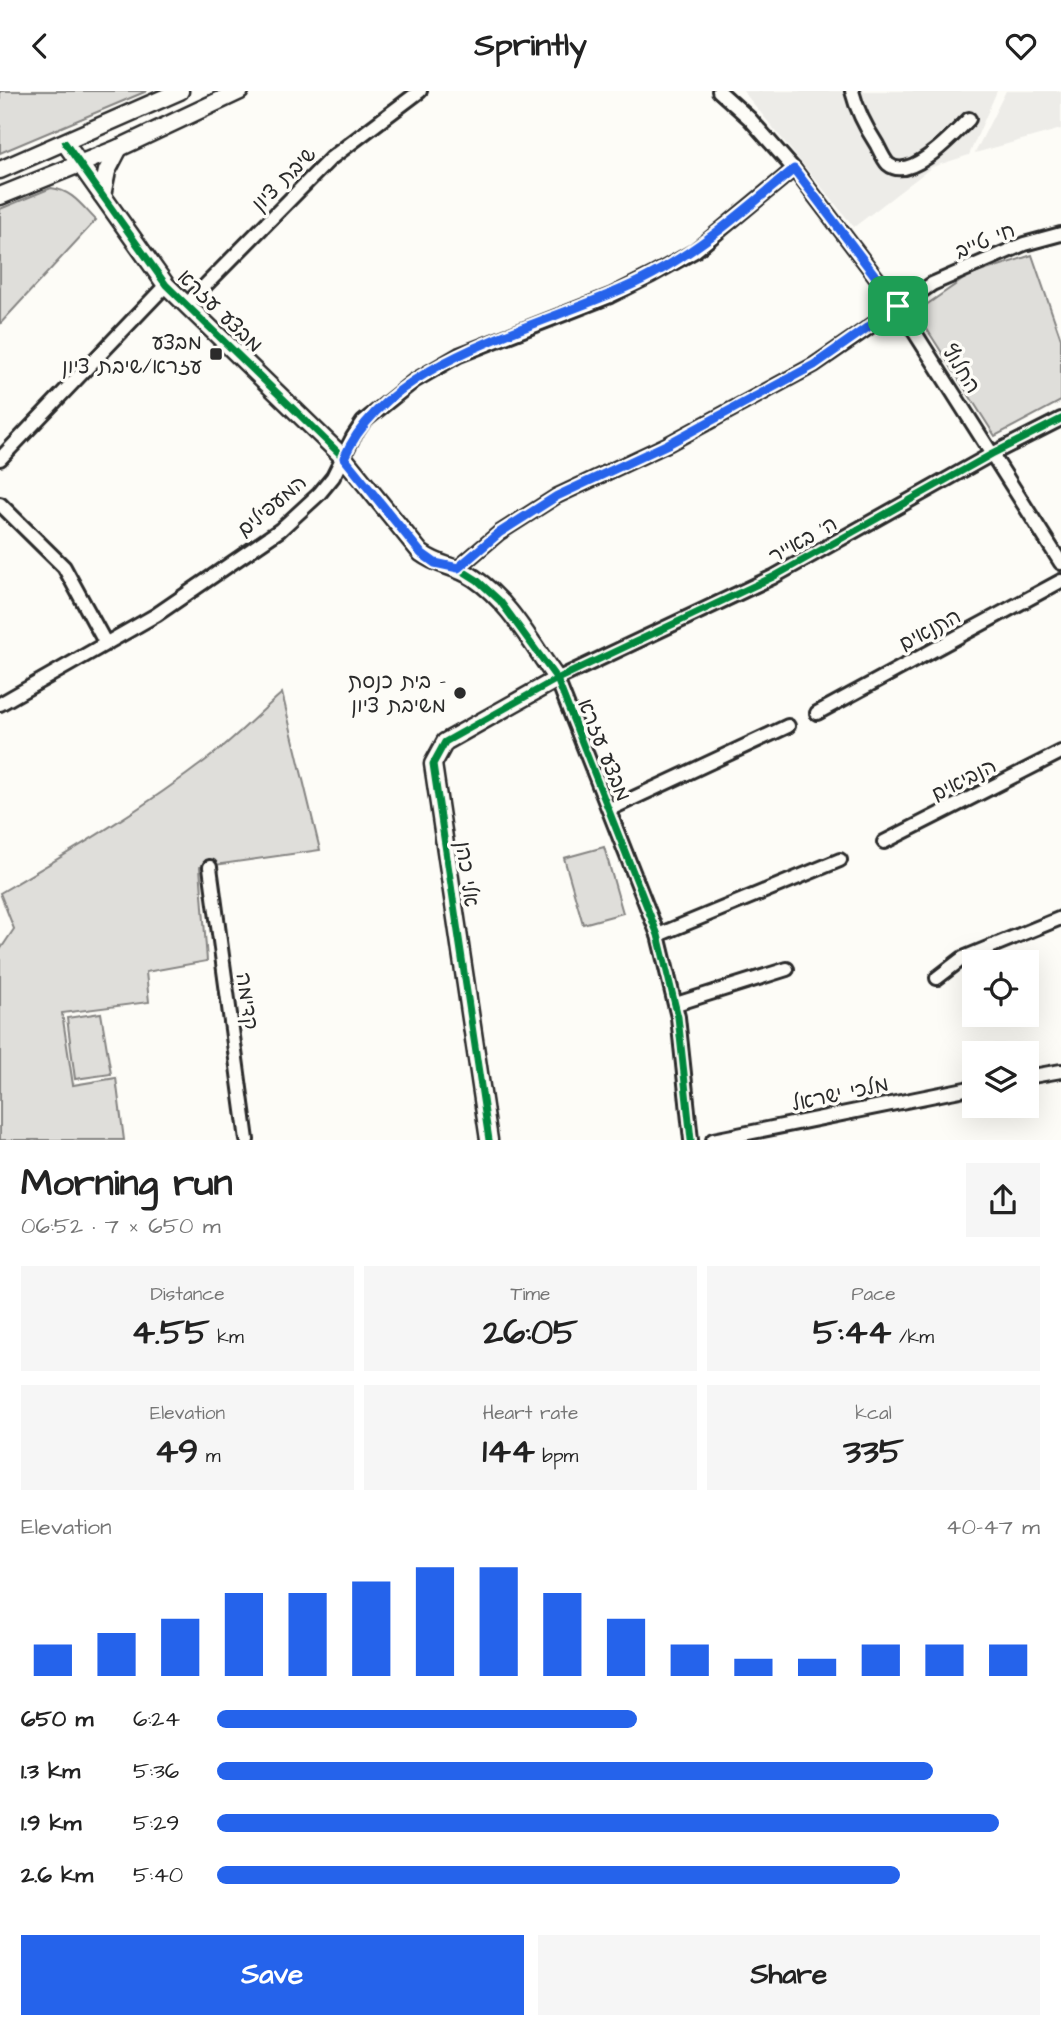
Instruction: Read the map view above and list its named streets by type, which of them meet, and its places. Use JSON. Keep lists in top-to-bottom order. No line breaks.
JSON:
{"streets":{"street":["שיבת ציון","חי טייב","מבצע עזרא","החלוץ","המעפילים","ה' באייר","התנאים","הנביאים","אלי כהן","קדימה","מלכי ישראל"]},"crossings":[["שיבת ציון","מבצע עזרא"],["חי טייב","מבצע עזרא"],["חי טייב","החלוץ"],["מבצע עזרא","המעפילים"],["מבצע עזרא","ה' באייר"],["מבצע עזרא","אלי כהן"],["החלוץ","המעפילים"],["החלוץ","ה' באייר"],["ה' באייר","אלי כהן"]],"places":{"transit":["מבצע עזרא/שיבת ציון"],"other":["בית כנסת - משיבת ציון"]},"page":{"header":"Sprintly","heading":["Morning run","06:52 · 7 × 650 m"],"stats":[["Distance","4.55 km"],["Time","26:05"],["Pace","5:44 /km"],["Elevation","49 m"],["Heart rate","144 bpm"],["kcal","335"]],"chart":["Elevation","40–47 m"],"list":[{"name":"650 m","note":"6:24"},{"name":"1.3 km","note":"5:36"},{"name":"1.9 km","note":"5:29"},{"name":"2.6 km","note":"5:40"}],"buttons":["Save","Share"]}}
